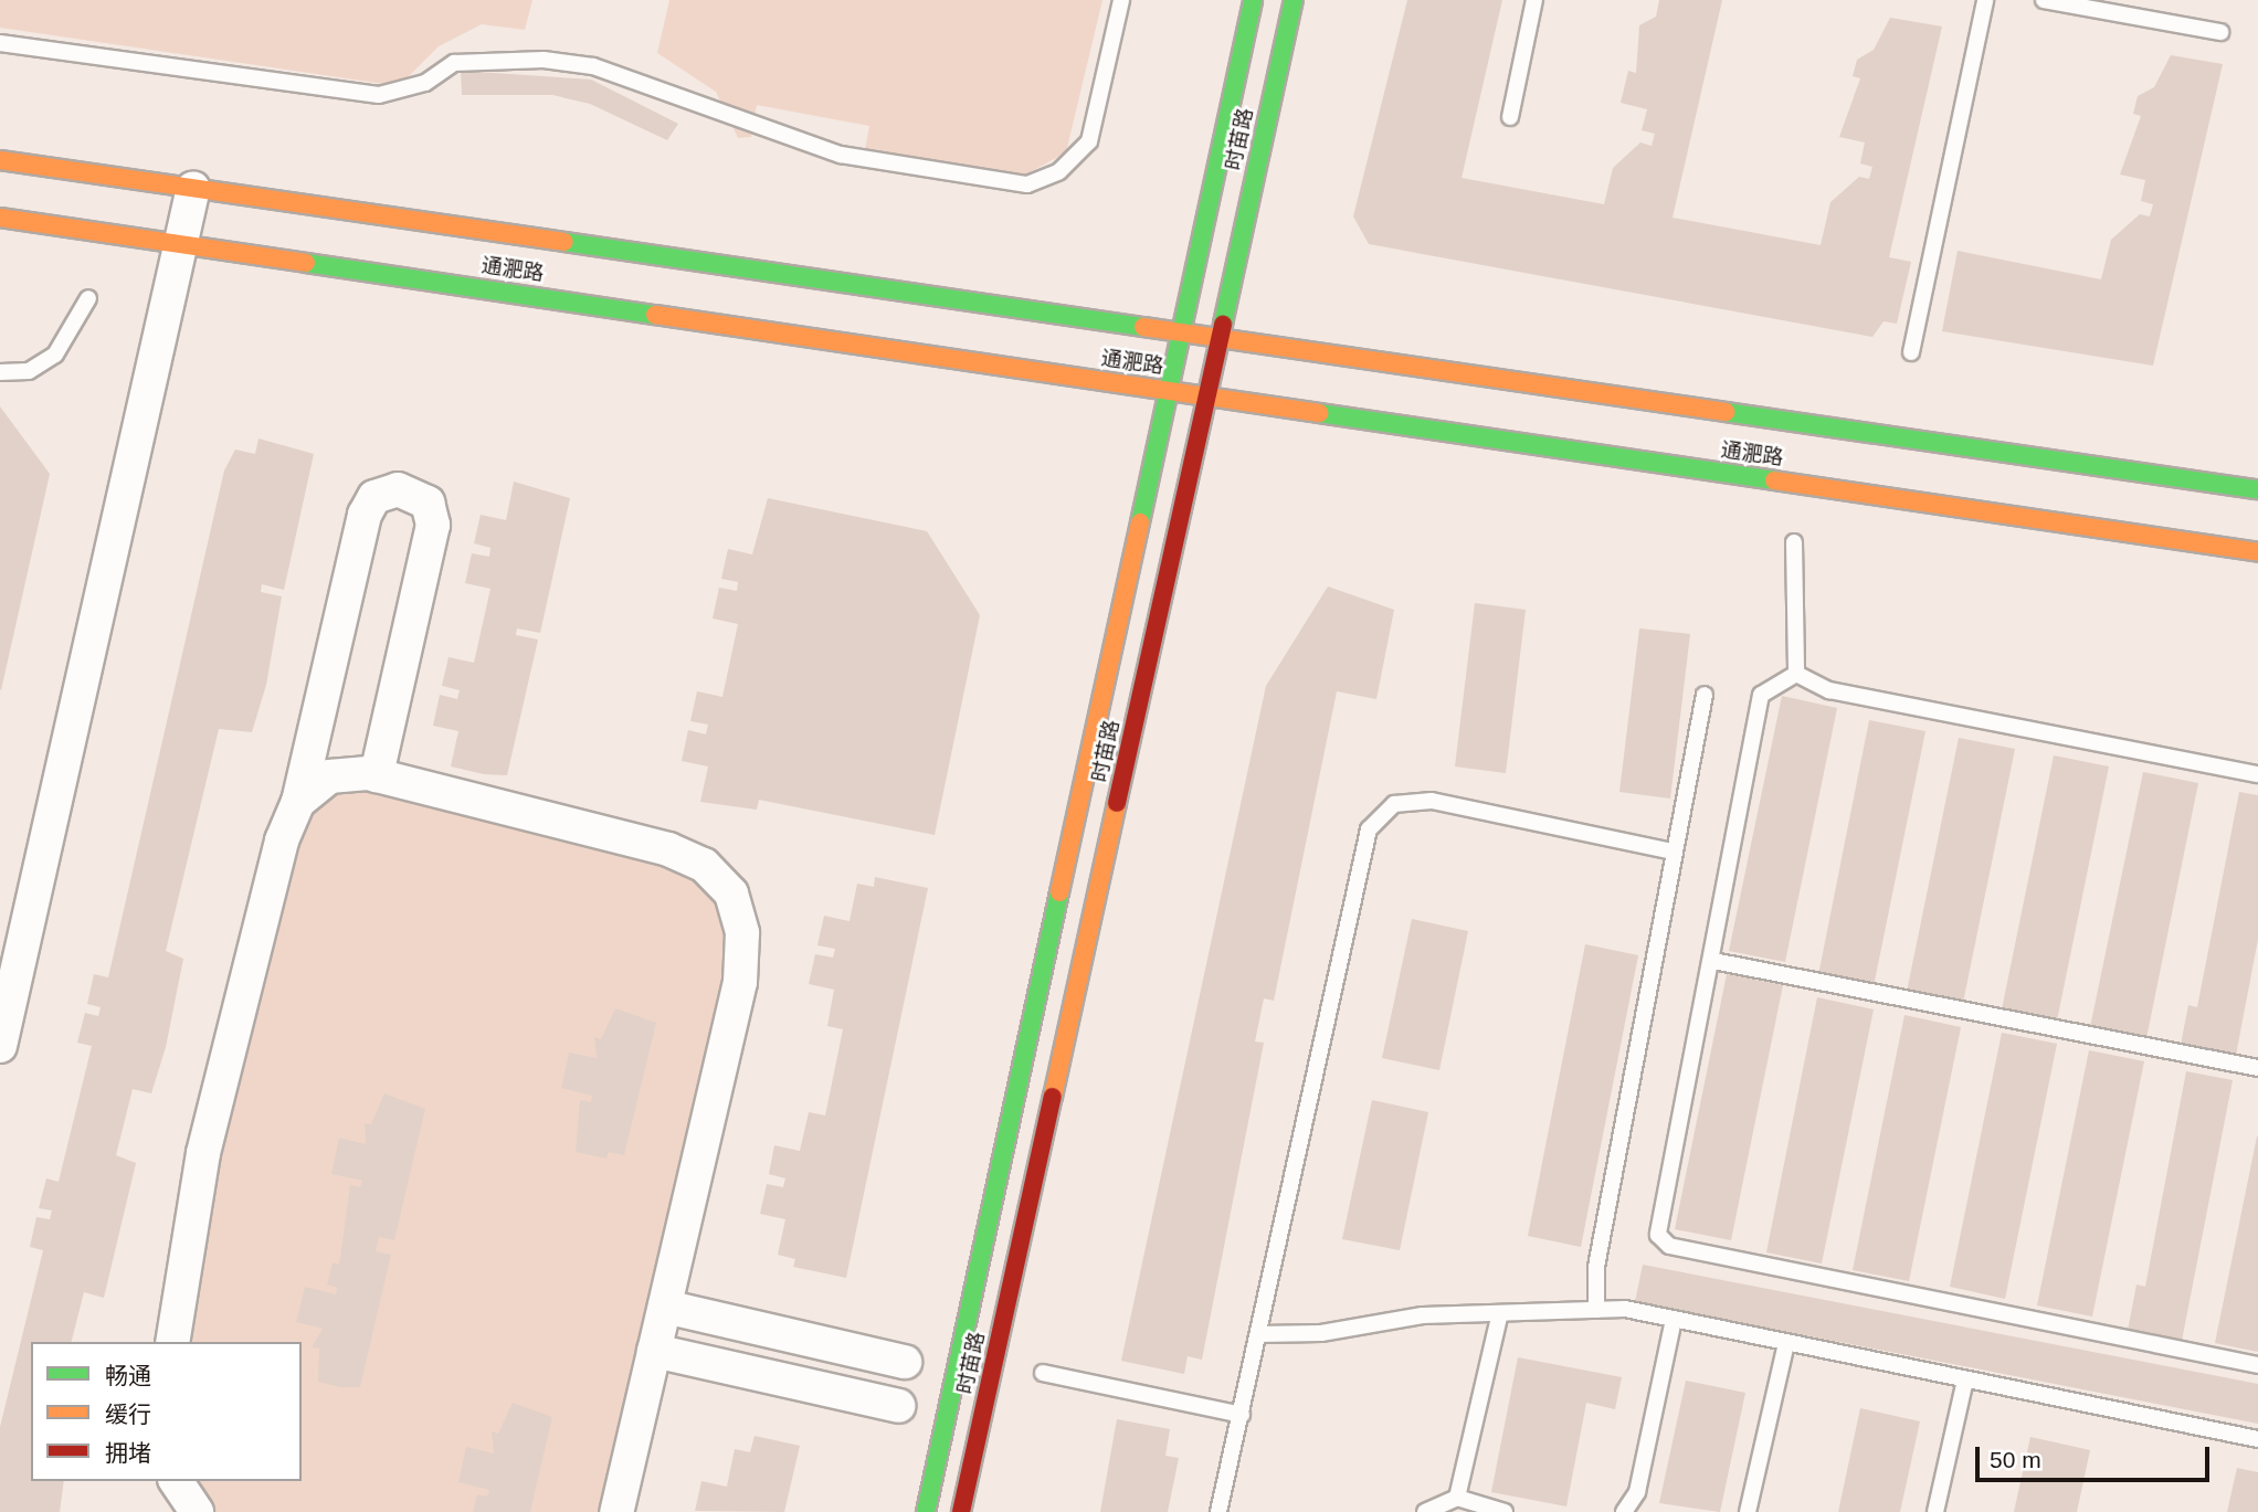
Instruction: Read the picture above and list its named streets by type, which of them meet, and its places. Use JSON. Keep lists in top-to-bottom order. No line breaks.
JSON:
{"streets":{"main road":["时苗路","通淝路"]},"crossings":[["时苗路","通淝路"]],"legend":["畅通","缓行","拥堵"],"scale_bar":"50 m"}
